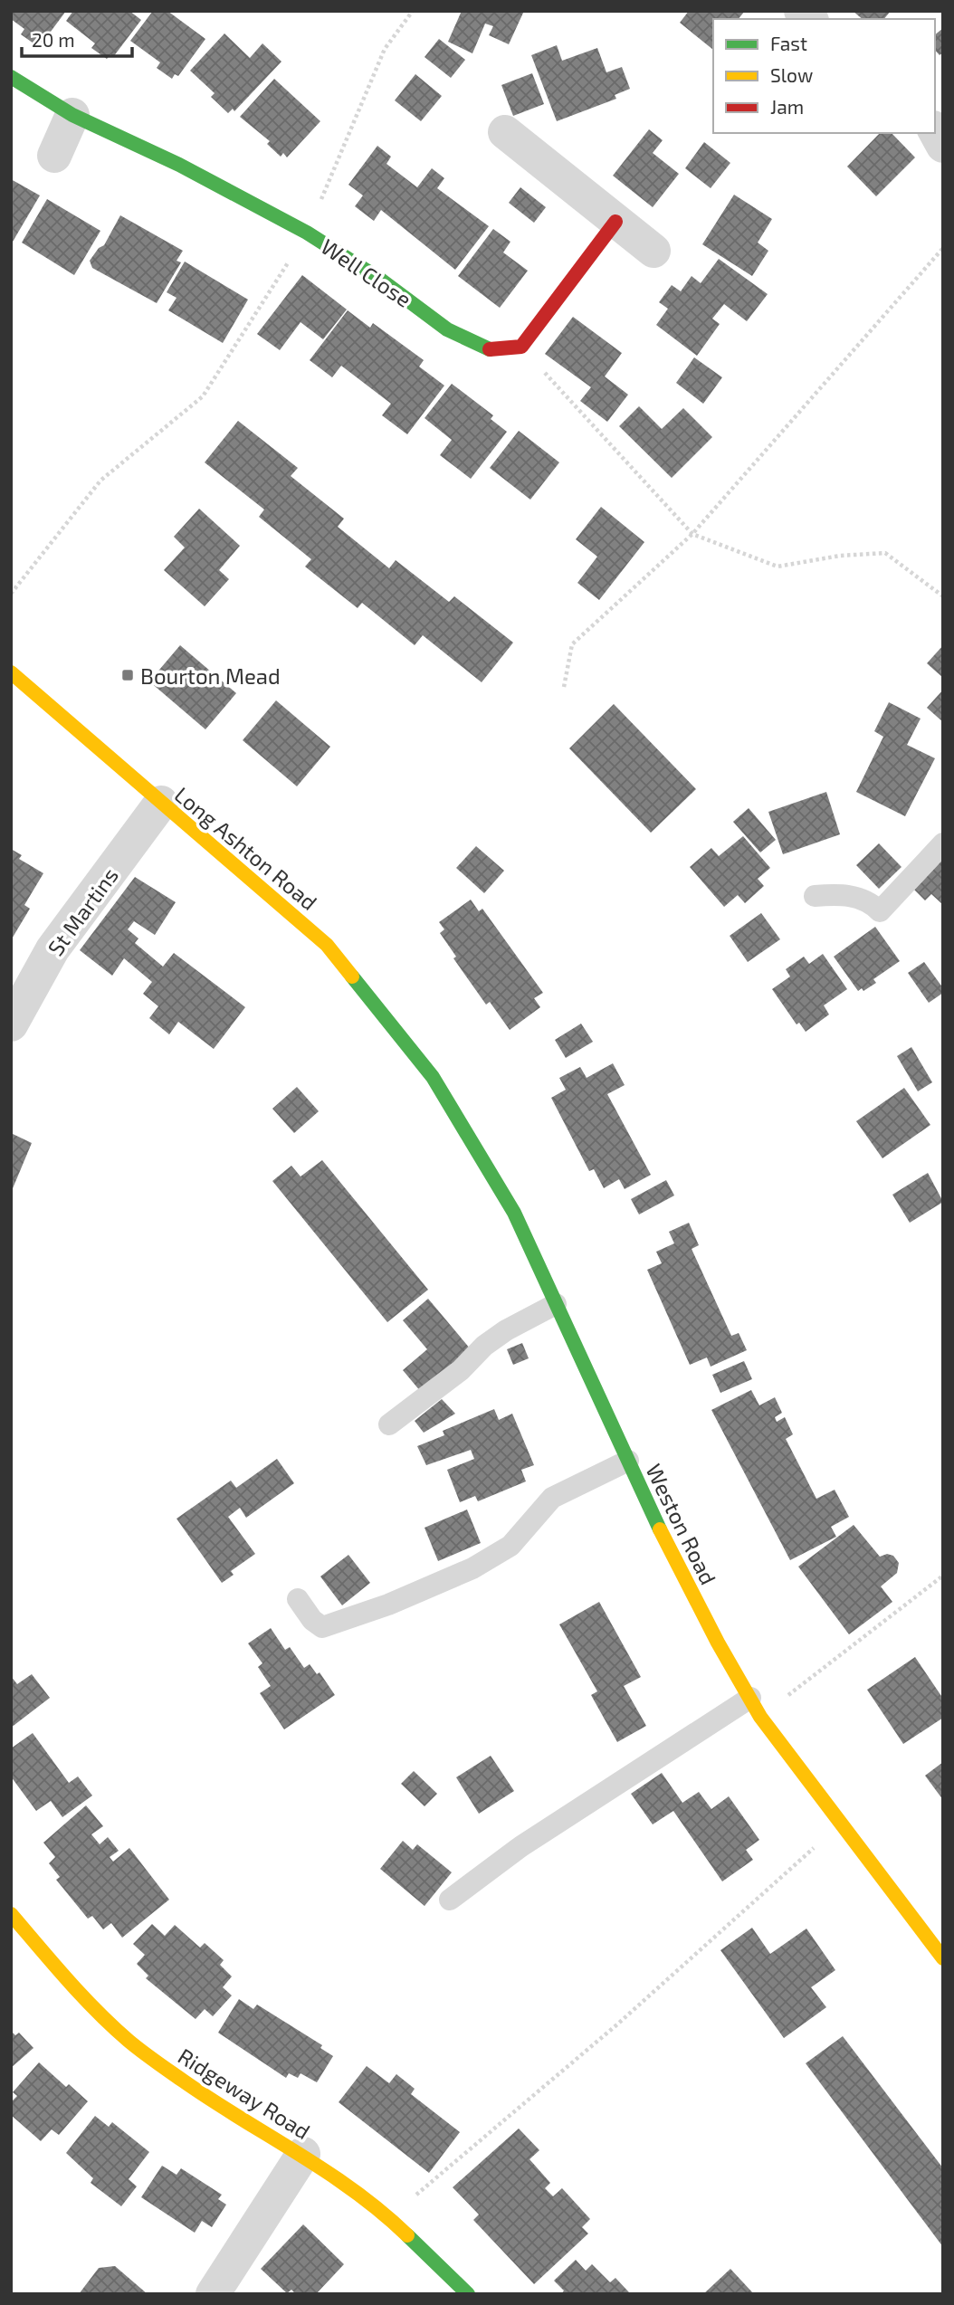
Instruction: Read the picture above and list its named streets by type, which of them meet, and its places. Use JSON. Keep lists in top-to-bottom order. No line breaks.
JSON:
{"streets":{"street":["Well Close","Long Ashton Road","St Martins","Weston Road","Ridgeway Road"]},"crossings":[["Long Ashton Road","St Martins"],["Long Ashton Road","Weston Road"]],"places":{"transit":["Bourton Mead"]},"legend":["Fast","Slow","Jam"],"scale_bar":"20 m"}
